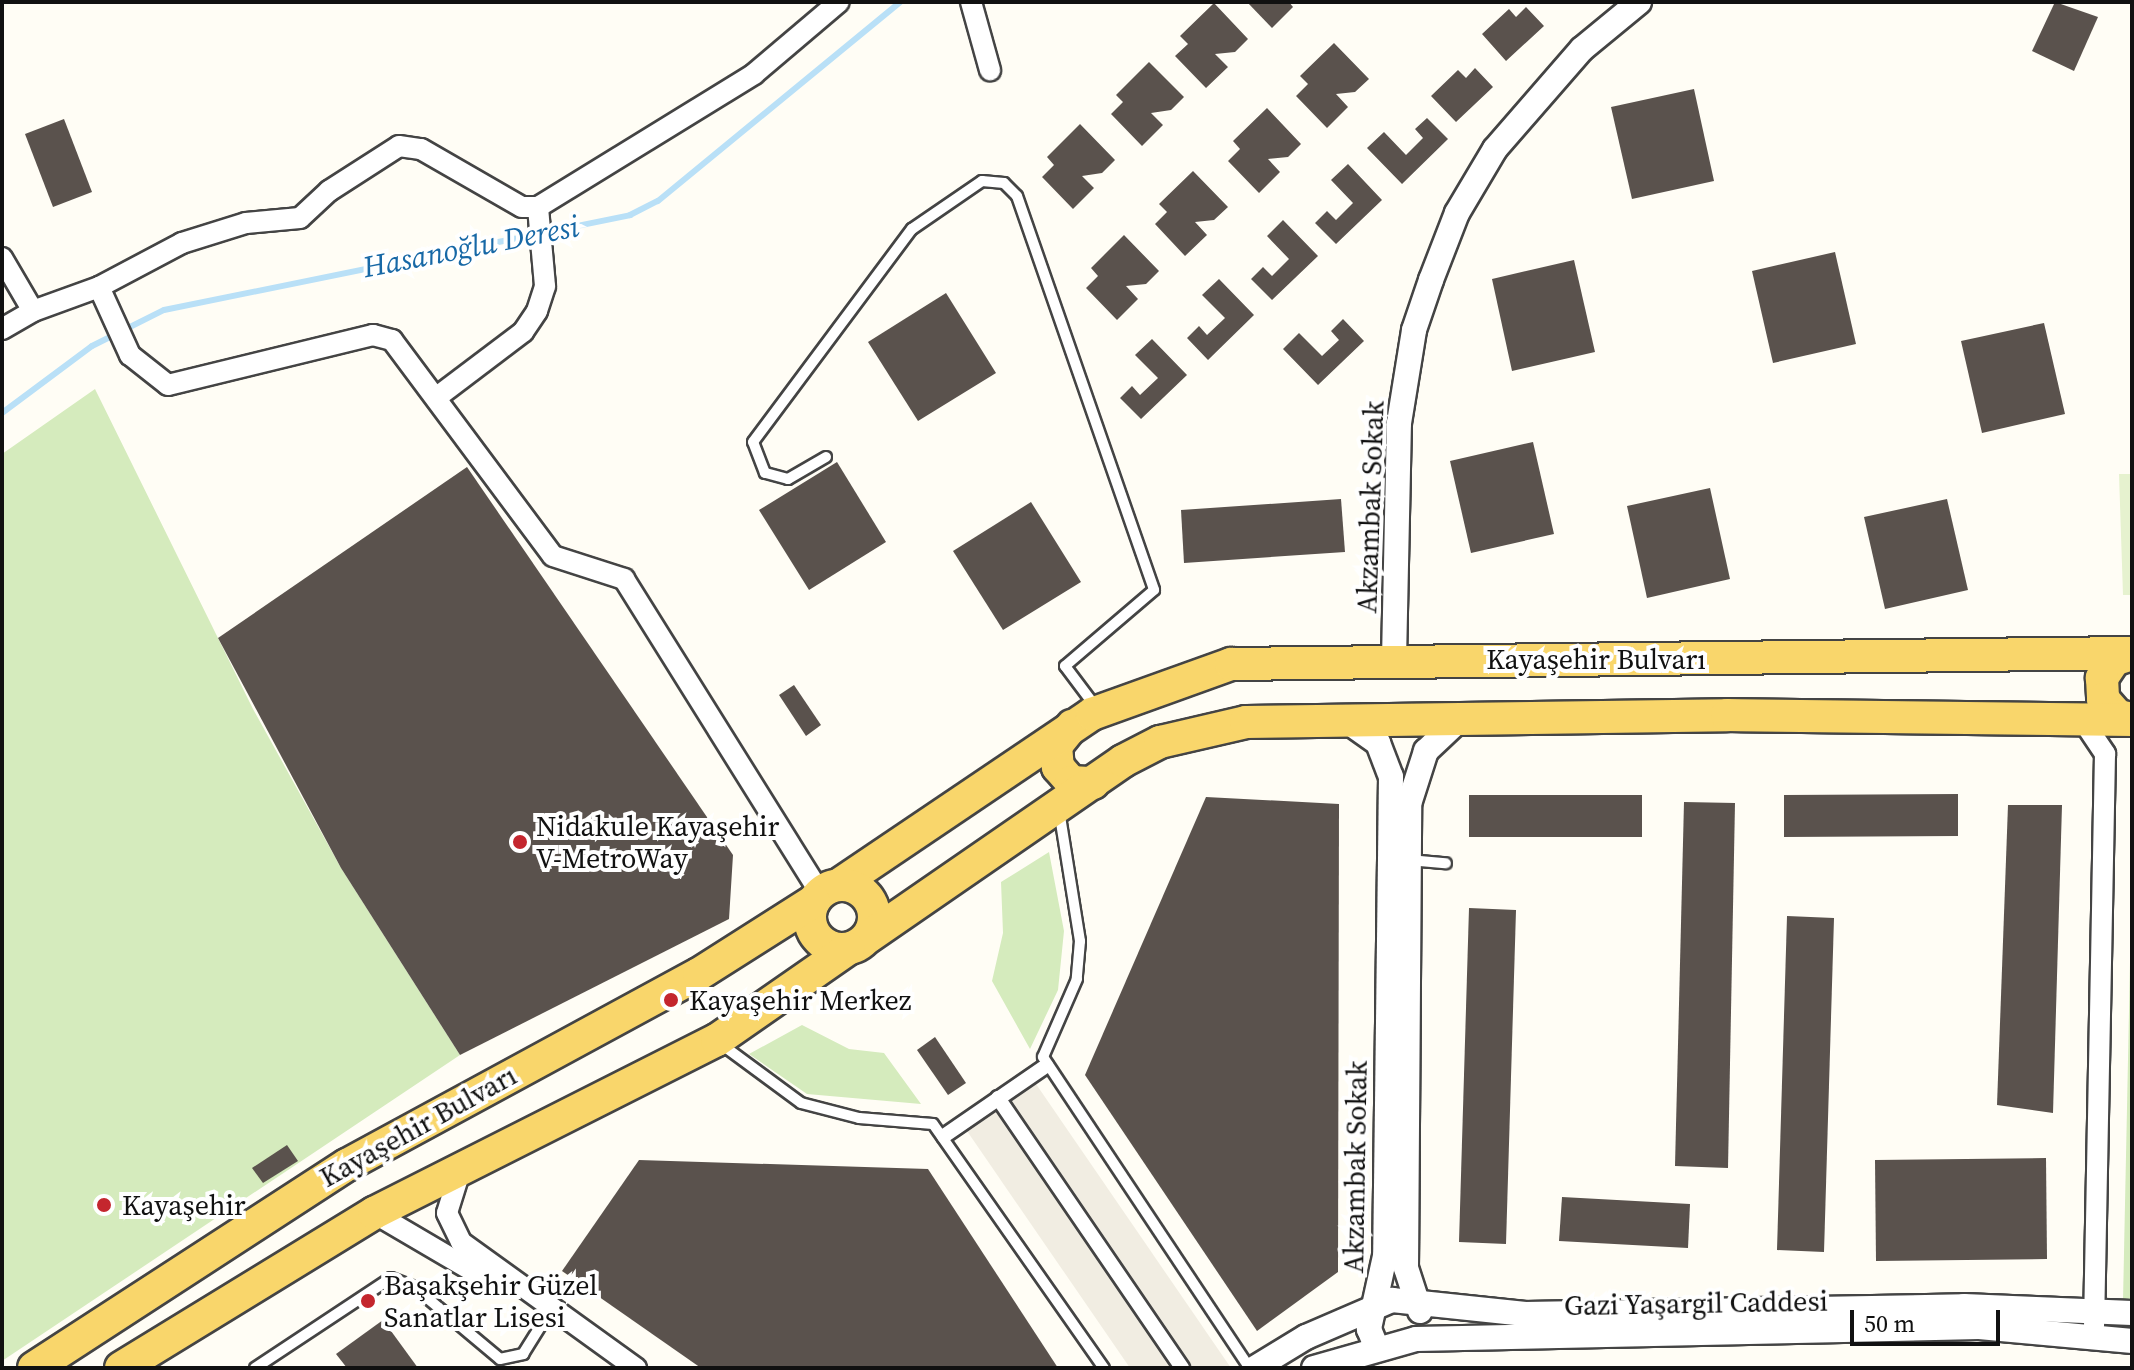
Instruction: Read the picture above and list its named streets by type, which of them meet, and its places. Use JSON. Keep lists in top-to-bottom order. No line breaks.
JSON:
{"streets":{"main road":["Kayaşehir Bulvarı"],"street":["Akzambak Sokak","Gazi Yaşargil Caddesi"]},"crossings":[["Akzambak Sokak","Kayaşehir Bulvarı"],["Akzambak Sokak","Gazi Yaşargil Caddesi"]],"water":["Hasanoğlu Deresi"],"places":["Nidakule Kayaşehir V-MetroWay","Kayaşehir Merkez","Kayaşehir","Başakşehir Güzel Sanatlar Lisesi"],"scale_bar":"50 m"}
